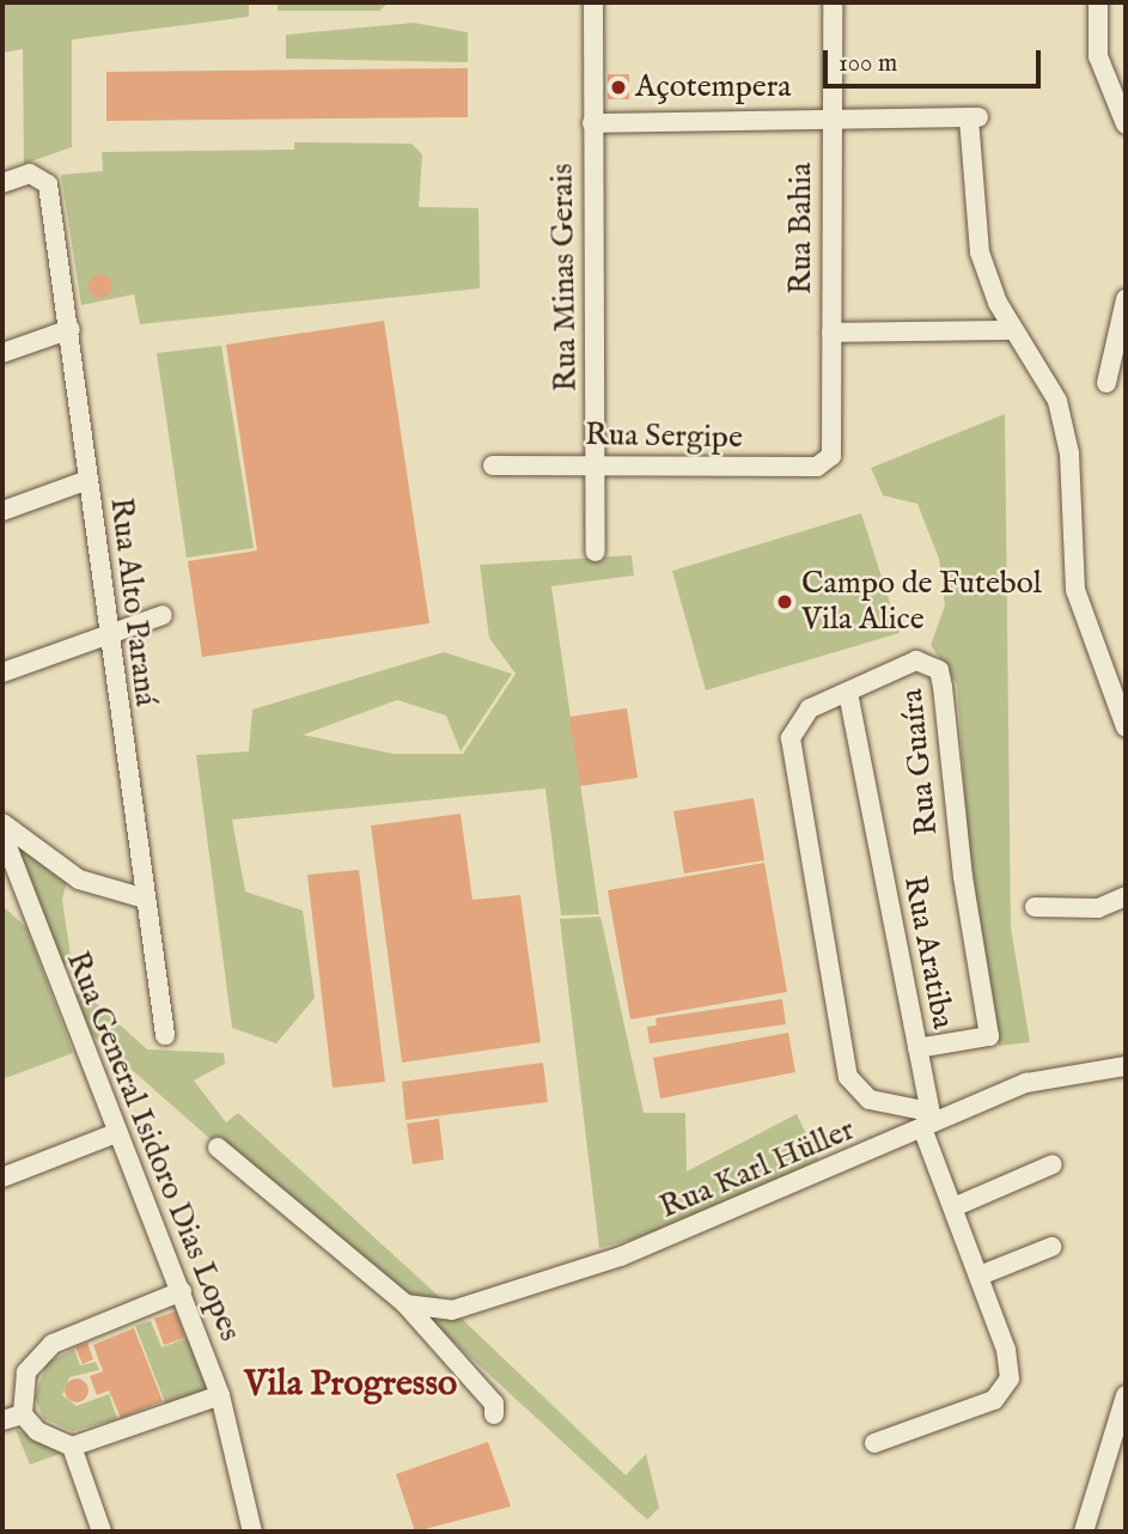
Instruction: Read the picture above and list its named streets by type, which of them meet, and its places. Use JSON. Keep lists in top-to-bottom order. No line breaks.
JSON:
{"streets":{"street":["Rua Bahia","Rua Minas Gerais","Rua Sergipe","Rua Alto Paraná","Rua Guaíra","Rua Aratiba","Rua General Isidoro Dias Lopes","Rua Karl Hüller"]},"crossings":[["Rua Bahia","Rua Sergipe"],["Rua Minas Gerais","Rua Sergipe"],["Rua Guaíra","Rua Aratiba"],["Rua Guaíra","Rua Karl Hüller"],["Rua Aratiba","Rua Karl Hüller"]],"districts":["Vila Progresso"],"places":["Açotempera","Campo de Futebol Vila Alice"],"scale_bar":"100 m"}
